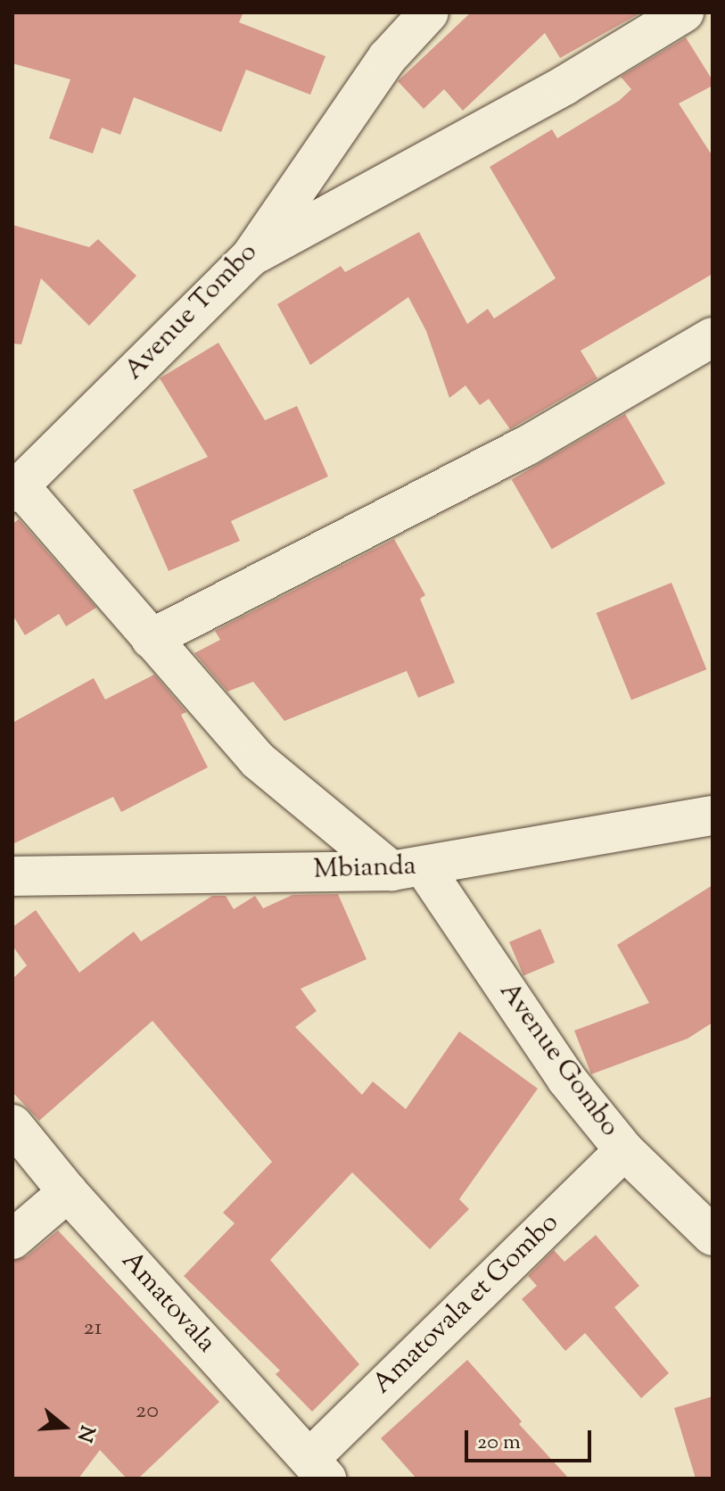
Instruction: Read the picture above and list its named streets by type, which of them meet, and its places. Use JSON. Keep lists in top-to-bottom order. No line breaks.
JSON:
{"streets":{"street":["Avenue Tombo","Mbianda","Avenue Gombo","Amatovala","Amatovala et Gombo"]},"crossings":[["Avenue Tombo","Avenue Gombo"],["Mbianda","Avenue Gombo"],["Avenue Gombo","Amatovala et Gombo"],["Amatovala","Amatovala et Gombo"]],"house_numbers":["21","20"],"scale_bar":"20 m","north":"right"}
